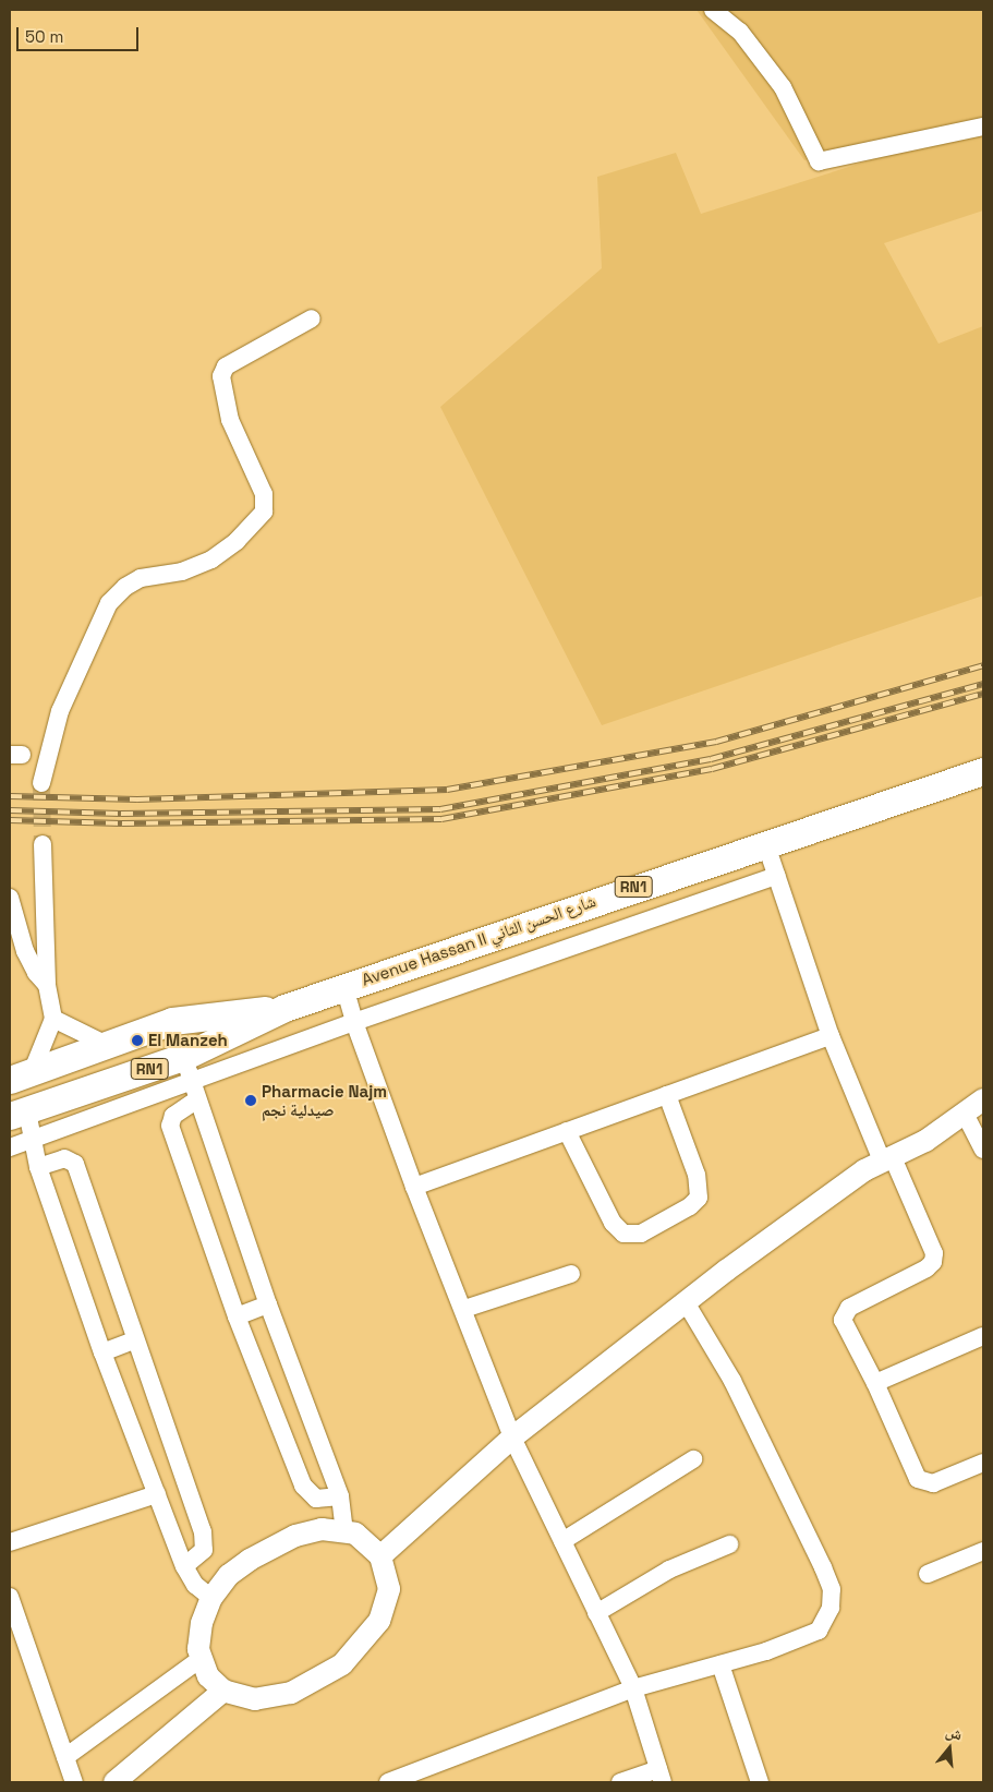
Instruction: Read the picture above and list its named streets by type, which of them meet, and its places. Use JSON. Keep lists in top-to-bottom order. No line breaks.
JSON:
{"streets":{"main road":["RN1","Avenue Hassan II شارع الحسن الثاني"]},"places":["El Manzeh","Pharmacie Najm صيدلية نجم"],"scale_bar":"50 m","north":"top"}
